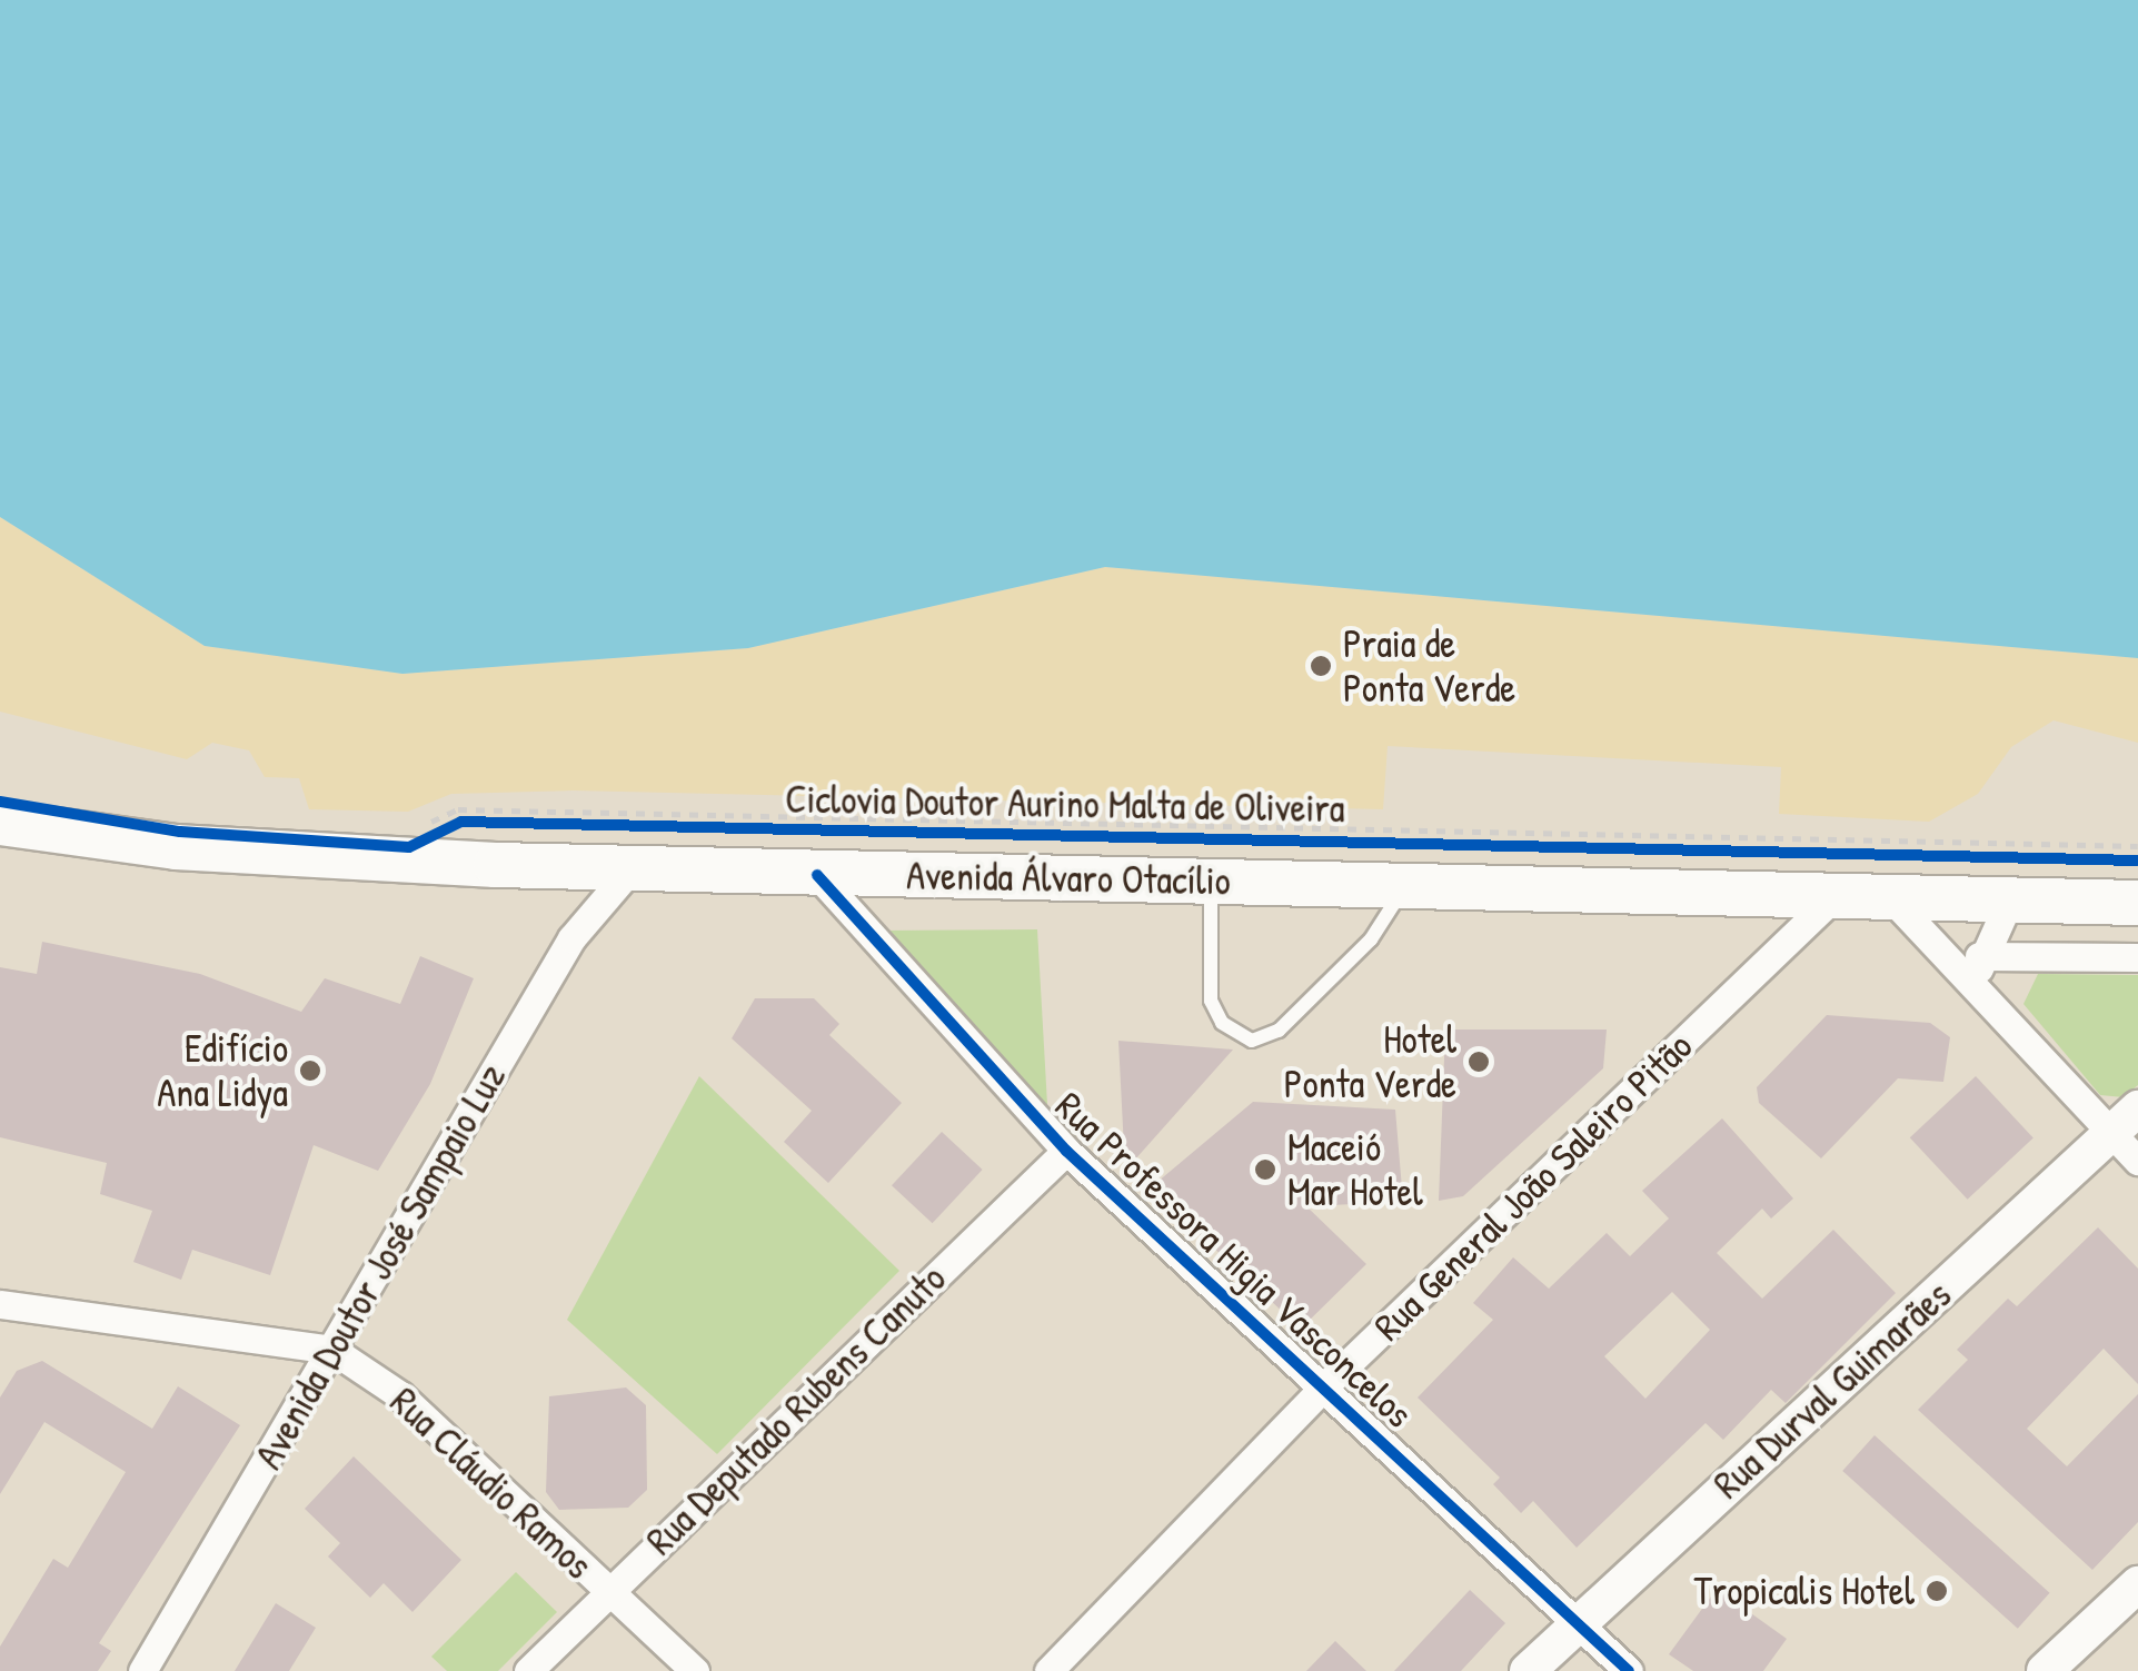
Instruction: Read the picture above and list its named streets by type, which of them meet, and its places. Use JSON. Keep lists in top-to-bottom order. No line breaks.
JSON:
{"streets":{"main road":["Avenida Álvaro Otacílio"],"street":["Rua General João Saleiro Pitão","Rua Professora Higia Vasconcelos","Avenida Doutor José Sampaio Luz","Rua Durval Guimarães","Rua Deputado Rubens Canuto","Rua Cláudio Ramos"],"cycle path":["Ciclovia Doutor Aurino Malta de Oliveira"]},"crossings":[["Avenida Álvaro Otacílio","Rua General João Saleiro Pitão"],["Avenida Álvaro Otacílio","Rua Professora Higia Vasconcelos"],["Avenida Álvaro Otacílio","Avenida Doutor José Sampaio Luz"],["Rua General João Saleiro Pitão","Rua Professora Higia Vasconcelos"],["Rua Professora Higia Vasconcelos","Rua Durval Guimarães"],["Rua Professora Higia Vasconcelos","Rua Deputado Rubens Canuto"],["Avenida Doutor José Sampaio Luz","Rua Cláudio Ramos"],["Rua Deputado Rubens Canuto","Rua Cláudio Ramos"]],"places":["Praia de Ponta Verde","Hotel Ponta Verde","Edifício Ana Lidya","Maceió Mar Hotel","Tropicalis Hotel"]}
